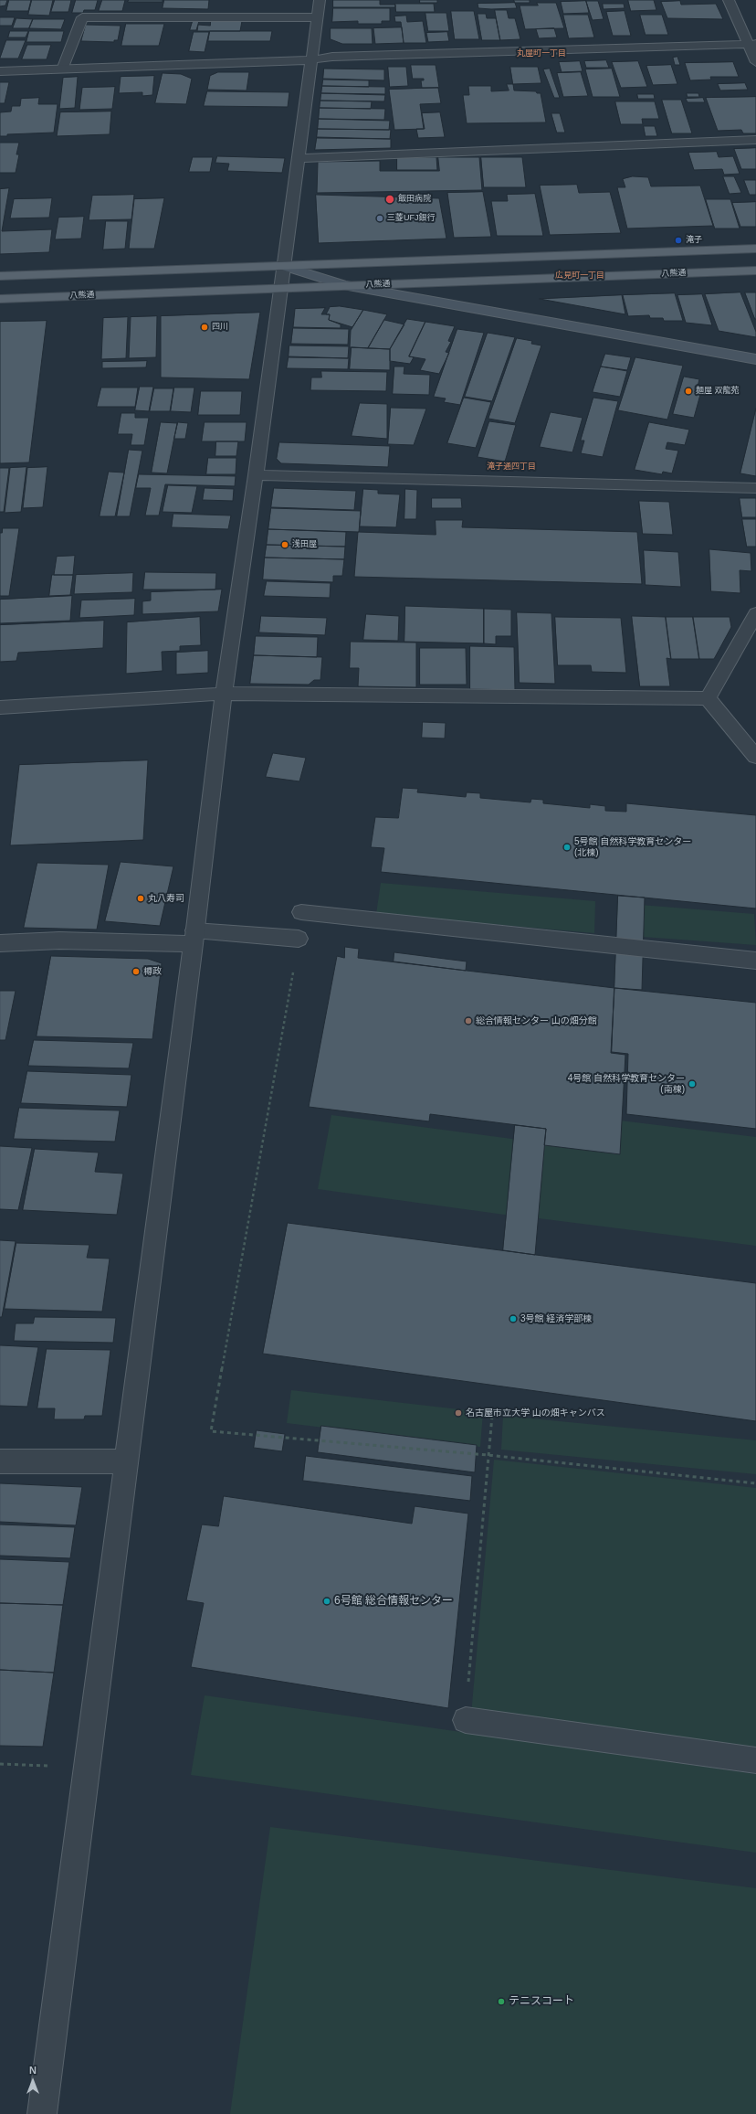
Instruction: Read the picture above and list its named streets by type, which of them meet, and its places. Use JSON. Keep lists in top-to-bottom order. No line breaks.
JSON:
{"streets":{"main road":["八熊通"]},"districts":["丸屋町一丁目","広見町一丁目","滝子通四丁目"],"places":["飯田病院","三菱UFJ銀行","滝子","四川","麺屋 双龍苑","浅田屋","5号館 自然科学教育センター (北棟)","丸八寿司","樽政","総合情報センター 山の畑分館","4号館 自然科学教育センター (南棟)","3号館 経済学部棟","名古屋市立大学 山の畑キャンパス","6号館 総合情報センター","テニスコート"],"north":"top"}
